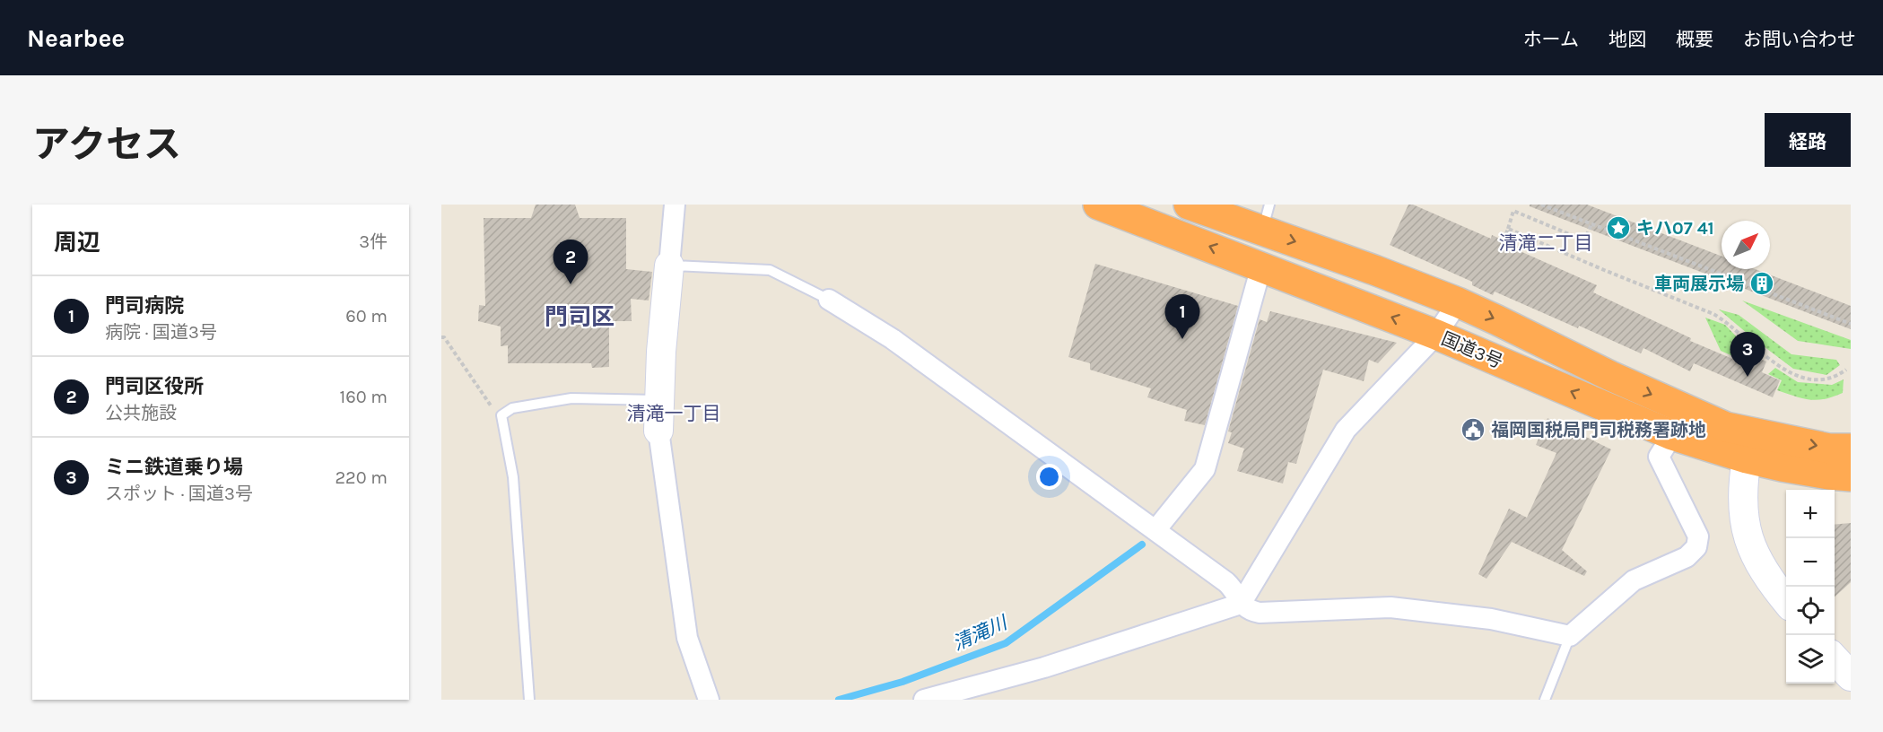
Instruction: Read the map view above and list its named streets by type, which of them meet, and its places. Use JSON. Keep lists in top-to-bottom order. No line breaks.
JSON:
{"streets":{"highway":["国道3号"]},"districts":["清滝二丁目","門司区","清滝一丁目"],"water":["清滝川"],"places":{"place":["キハ07 41"],"building":["車両展示場"],"public building":["福岡国税局門司税務署跡地"]},"north":"top right","page":{"header":"Nearbee","nav":["ホーム","地図","概要","お問い合わせ"],"title":"アクセス","buttons":"経路","heading":["周辺","3件"],"pins":["2","1","3"],"list":[{"mark":"1","name":"門司病院","note":"病院 · 国道3号","value":"60 m"},{"mark":"2","name":"門司区役所","note":"公共施設","value":"160 m"},{"mark":"3","name":"ミニ鉄道乗り場","note":"スポット · 国道3号","value":"220 m"}],"map_buttons":["+","−"]}}
